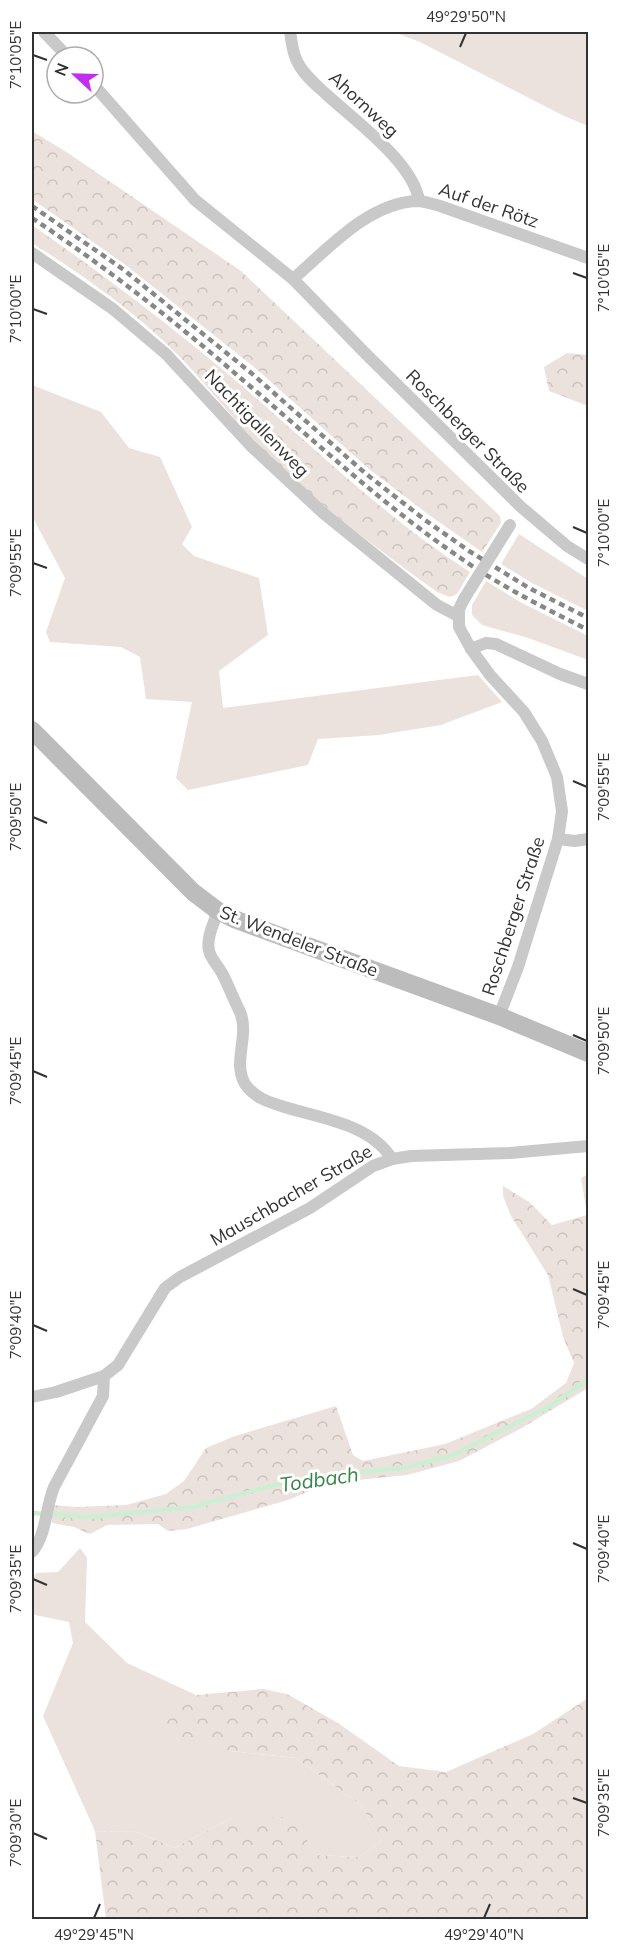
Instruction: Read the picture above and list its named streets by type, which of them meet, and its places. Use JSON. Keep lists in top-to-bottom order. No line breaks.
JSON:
{"streets":{"main road":["St. Wendeler Straße"],"street":["Ahornweg","Auf der Rötz","Nachtigallenweg","Roschberger Straße","Mauschbacher Straße"]},"crossings":[["Ahornweg","Auf der Rötz"],["Auf der Rötz","Roschberger Straße"],["Nachtigallenweg","Roschberger Straße"],["Roschberger Straße","St. Wendeler Straße"]],"water":["Todbach"],"north":"left","coordinates":["49°29'50\"N","7°10'05\"E","7°10'00\"E","7°09'55\"E","7°09'50\"E","7°09'45\"E","7°09'40\"E","7°09'35\"E","7°09'30\"E","49°29'45\"N","49°29'40\"N"]}
